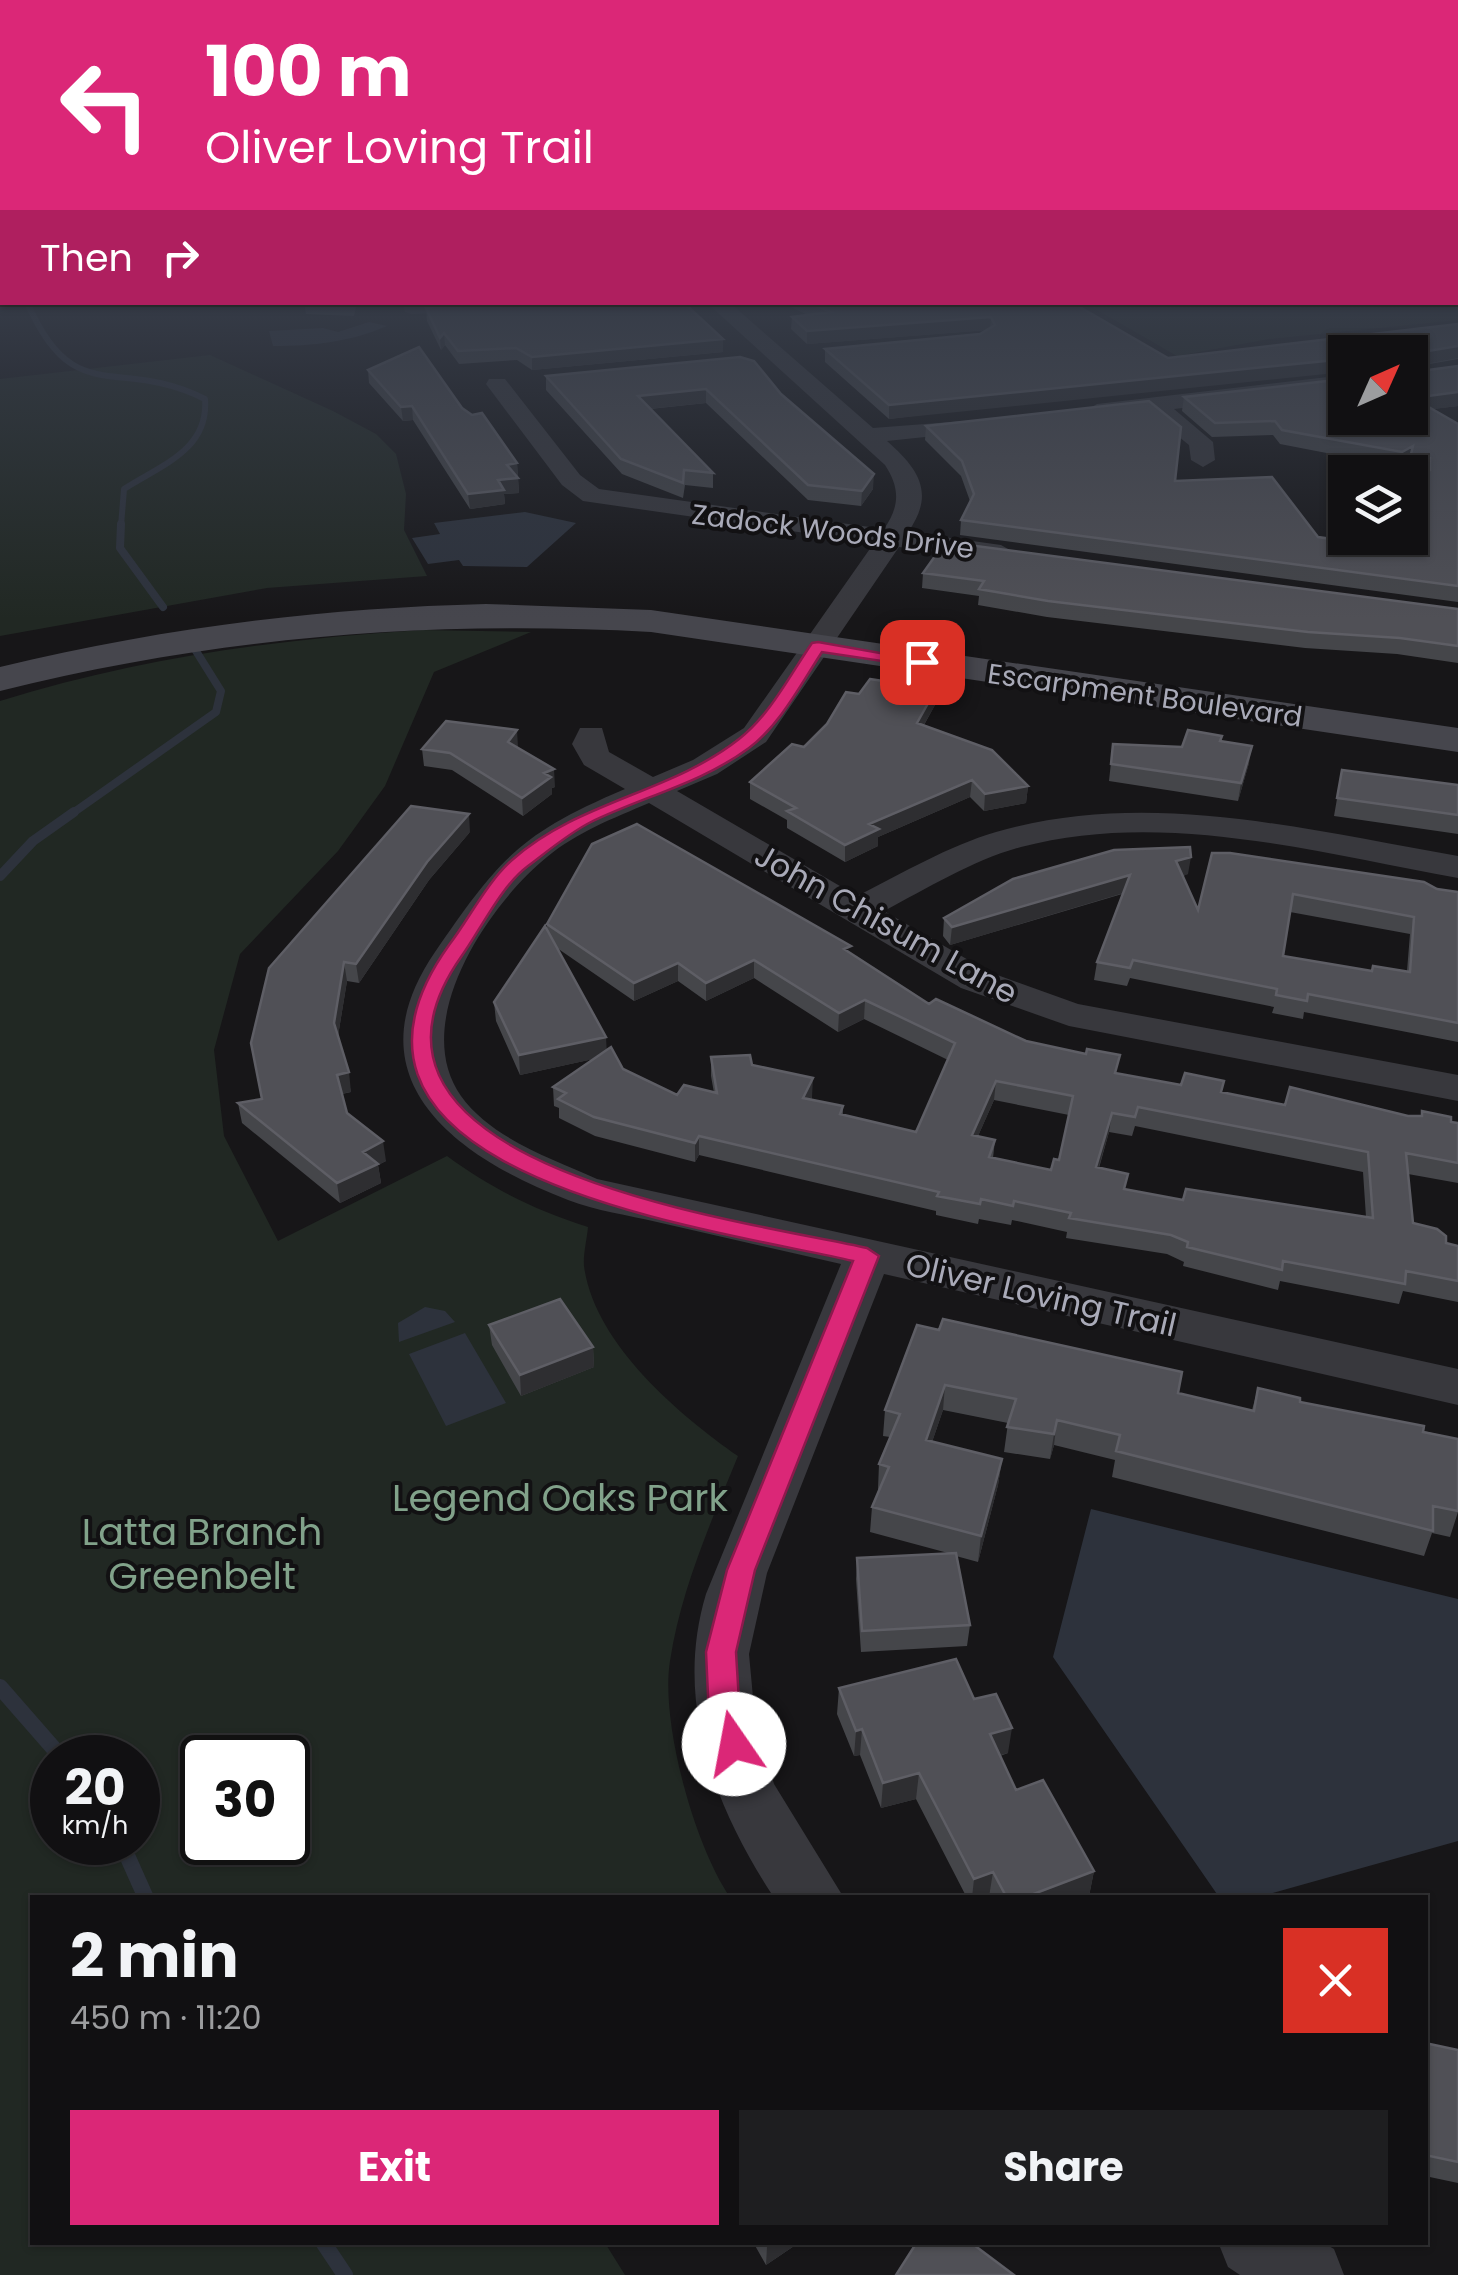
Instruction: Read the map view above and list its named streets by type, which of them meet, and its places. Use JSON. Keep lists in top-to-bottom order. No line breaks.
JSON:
{"streets":{"main road":["Escarpment Boulevard"],"street":["Zadock Woods Drive","John Chisum Lane","Oliver Loving Trail"]},"crossings":[["Zadock Woods Drive","Oliver Loving Trail"],["Escarpment Boulevard","Oliver Loving Trail"],["John Chisum Lane","Oliver Loving Trail"]],"parks":["Legend Oaks Park","Latta Branch Greenbelt"],"north":"top right","page":{"turn":["100 m","Oliver Loving Trail"],"then":"Then","speed":"20 km/h","limit":"30","heading":["2 min","450 m · 11:20"],"buttons":["Exit","Share"]}}
